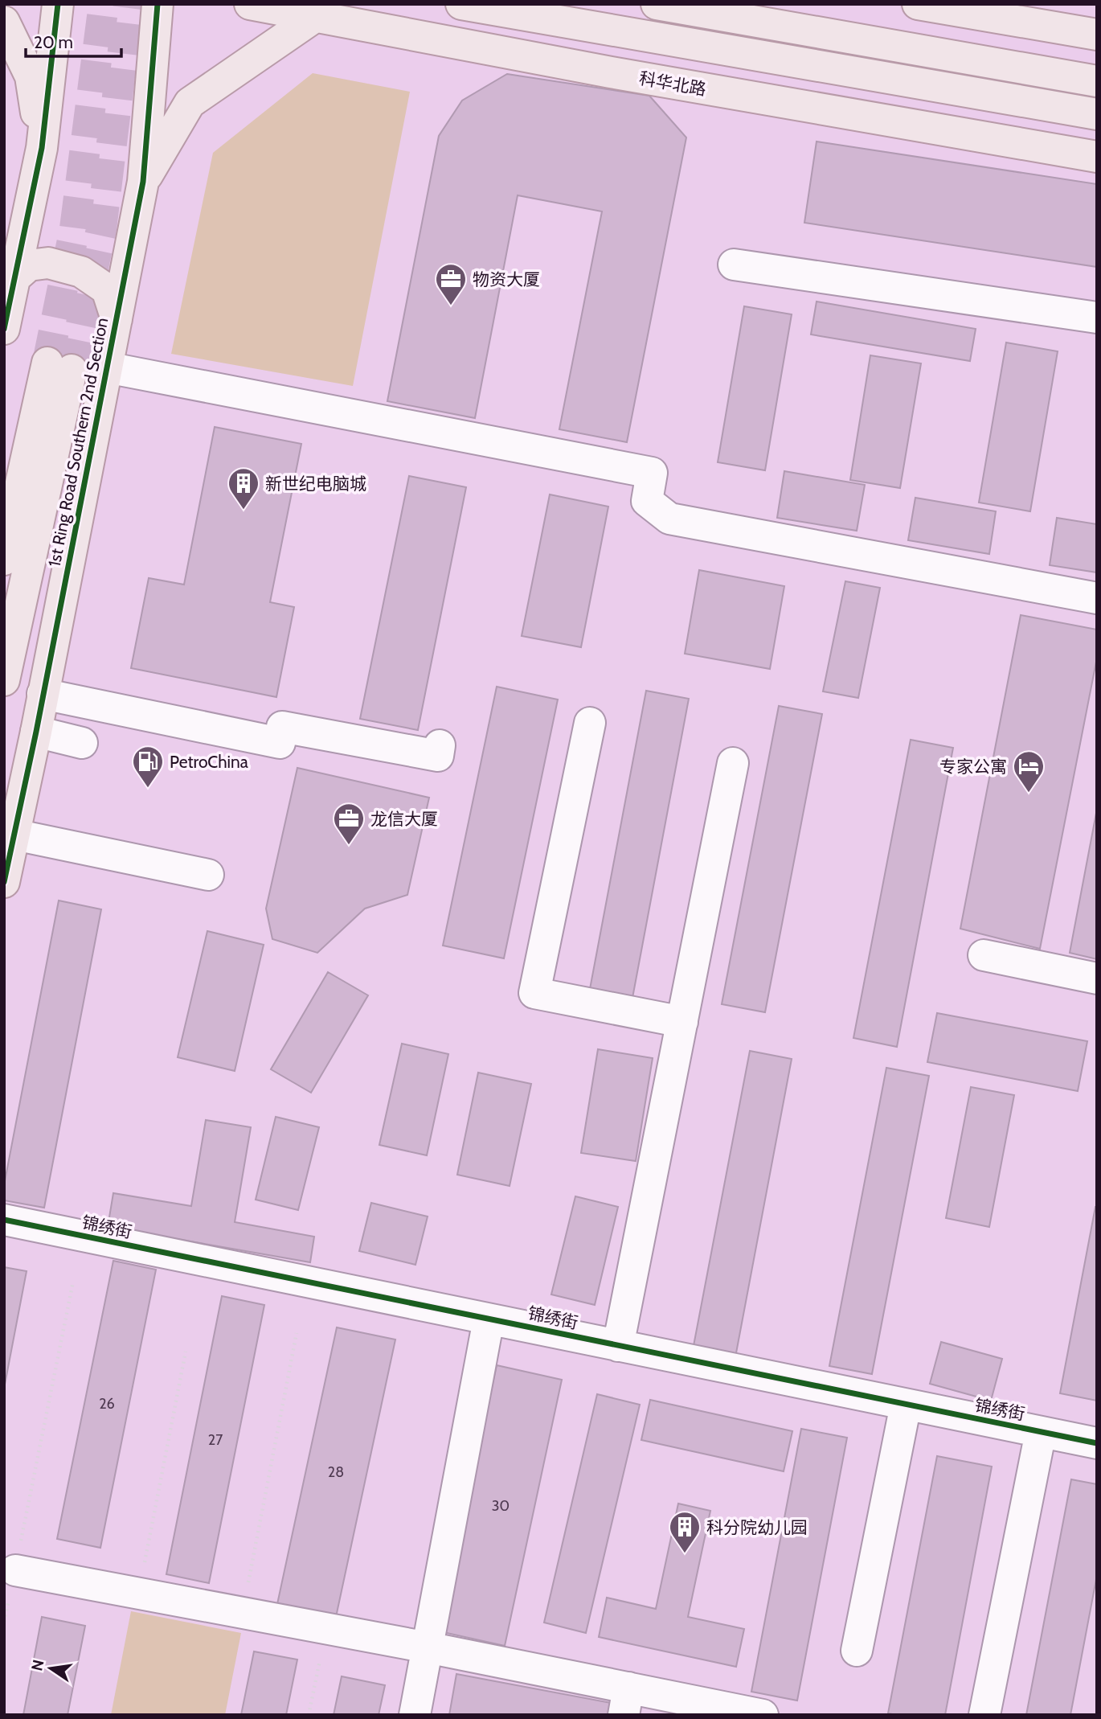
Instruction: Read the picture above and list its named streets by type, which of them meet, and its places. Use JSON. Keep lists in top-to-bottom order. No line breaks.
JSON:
{"streets":{"main road":["科华北路","1st Ring Road Southern 2nd Section"],"street":["锦绣街"]},"places":{"office":["物资大厦","龙信大厦"],"building":["新世纪电脑城","科分院幼儿园"],"fuel station":["PetroChina"],"hotel":["专家公寓"]},"house_numbers":["26","27","28","30"],"scale_bar":"20 m","north":"left"}
